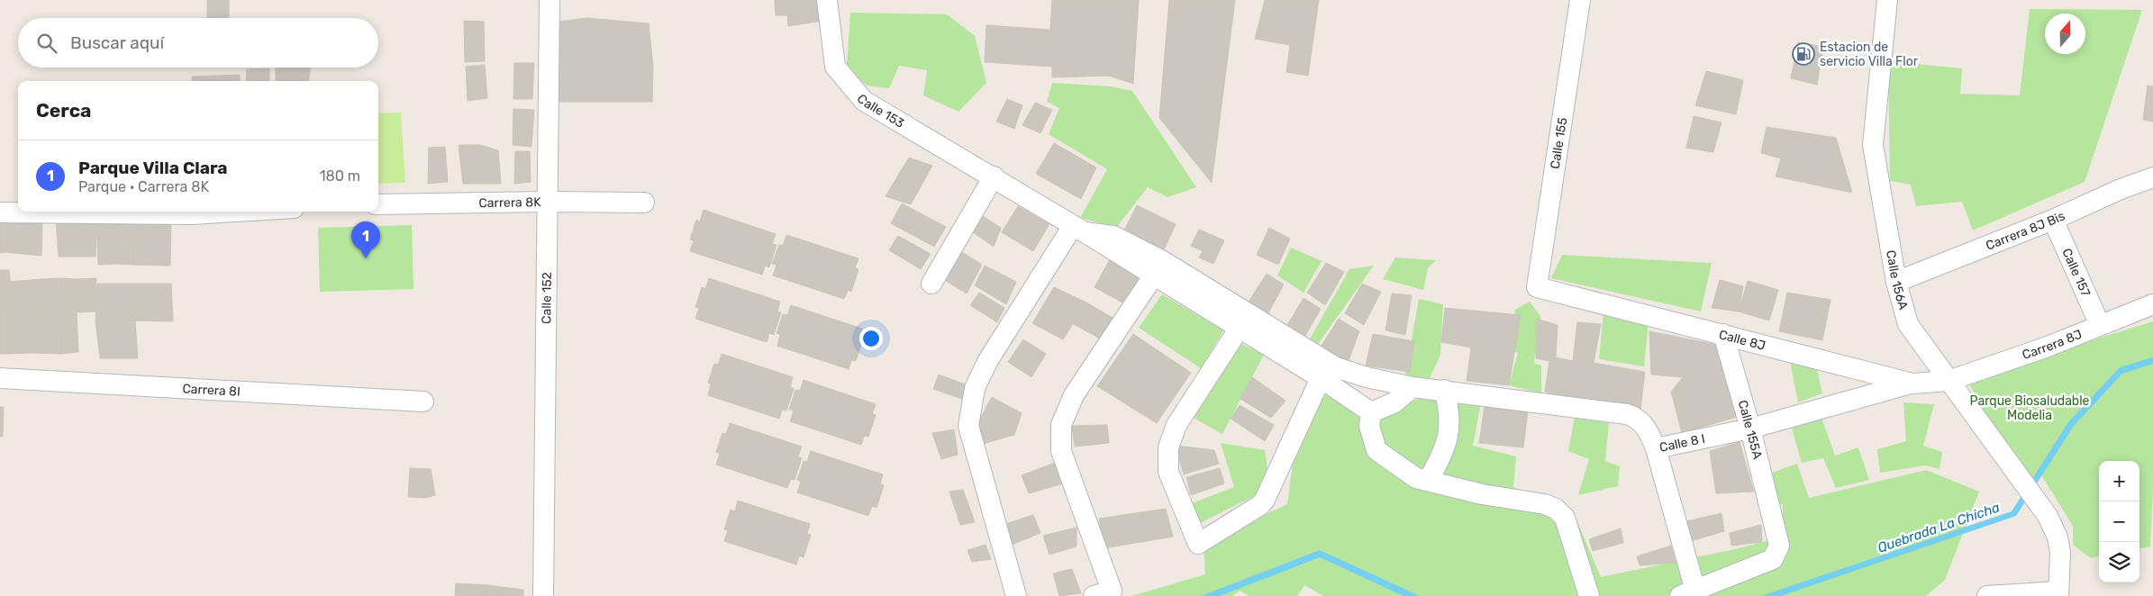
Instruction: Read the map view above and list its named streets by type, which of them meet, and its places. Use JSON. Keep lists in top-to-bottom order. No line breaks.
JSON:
{"streets":{"street":["Calle 153","Calle 155","Carrera 8K","Carrera 8J Bis","Calle 157","Calle 156A","Calle 152","Calle 8J","Carrera 8J","Carrera 8I","Calle 155A","Calle 8 I"]},"crossings":[["Calle 153","Calle 8 I"],["Calle 155","Calle 8J"],["Carrera 8K","Calle 152"],["Carrera 8J Bis","Calle 157"],["Carrera 8J Bis","Calle 156A"],["Calle 157","Carrera 8J"],["Calle 156A","Calle 8J"],["Calle 156A","Carrera 8J"],["Calle 8J","Carrera 8J"],["Calle 8J","Calle 155A"],["Calle 8J","Calle 8 I"],["Calle 155A","Calle 8 I"]],"water":["Quebrada La Chicha"],"parks":["Parque Biosaludable Modelia"],"places":{"fuel station":["Estacion de servicio Villa Flor"]},"north":"top","page":{"search":"Buscar aquí","heading":"Cerca","list":[{"mark":"1","name":"Parque Villa Clara","note":"Parque · Carrera 8K","value":"180 m"}],"pins":"1","map_buttons":["+","−"]}}
